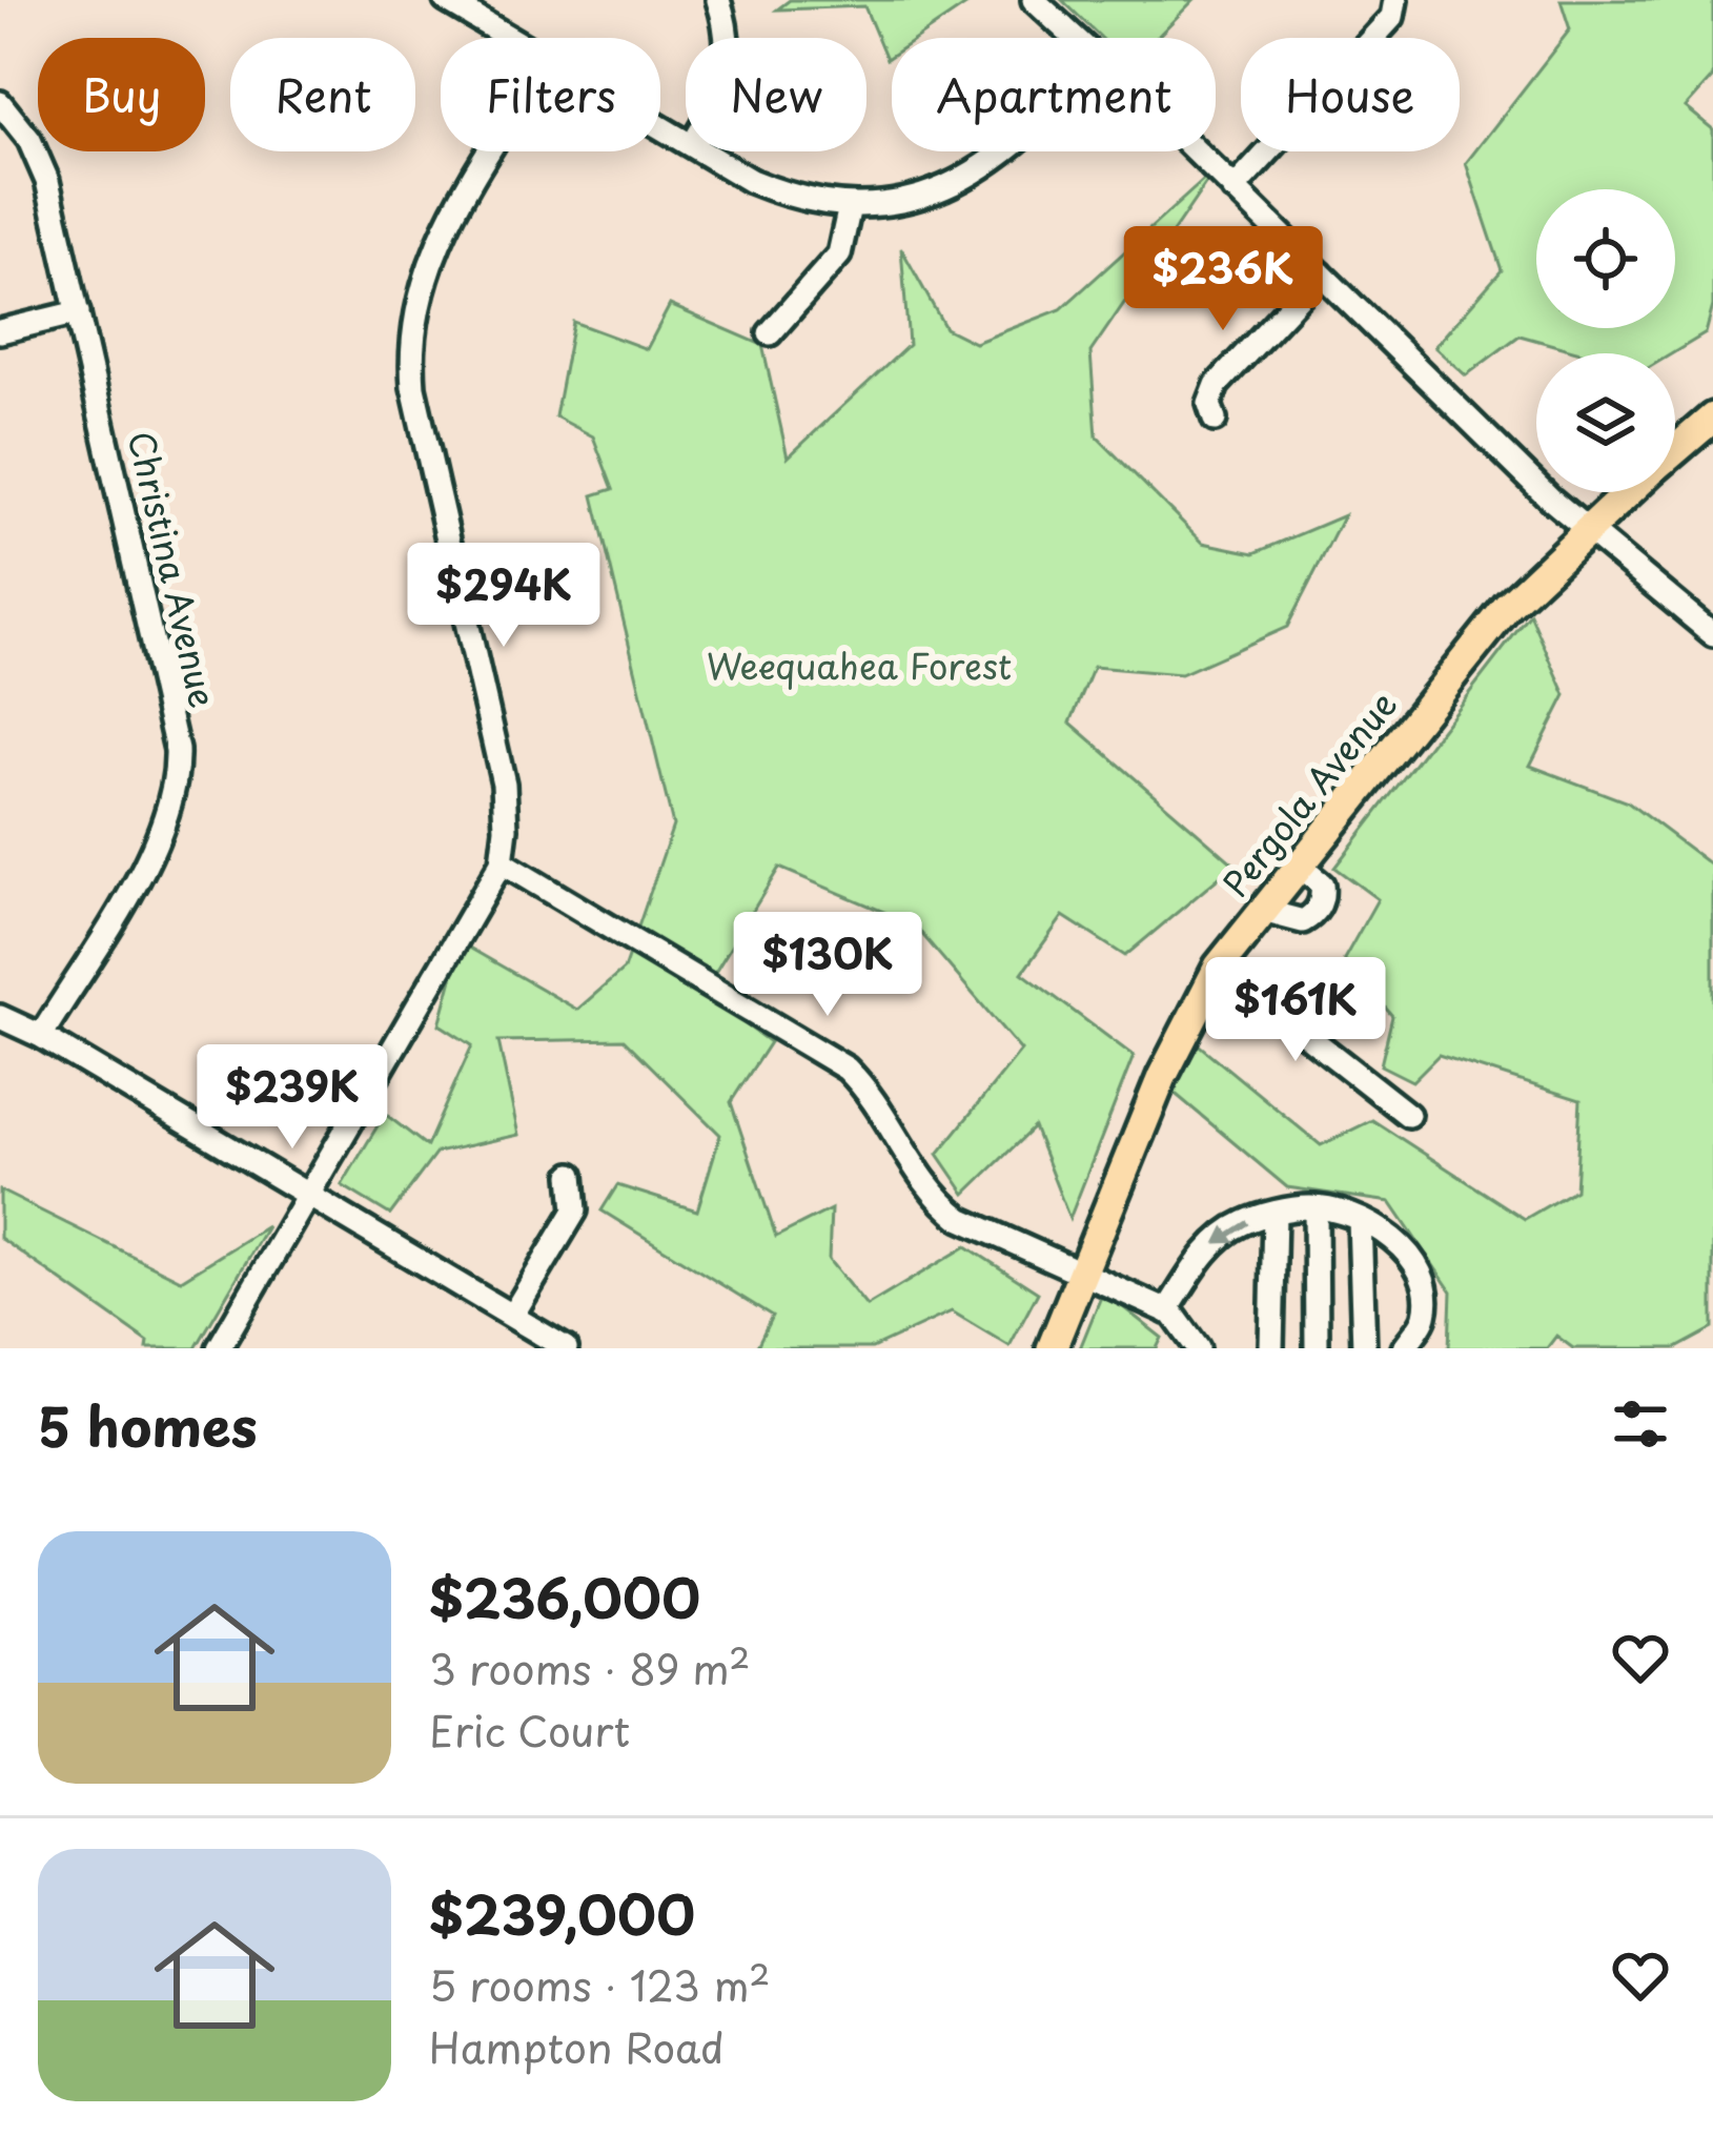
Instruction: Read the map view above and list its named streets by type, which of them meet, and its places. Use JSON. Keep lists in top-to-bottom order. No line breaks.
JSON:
{"streets":{"main road":["Pergola Avenue"],"street":["Christina Avenue"]},"parks":["Weequahea Forest"],"page":{"chip":["Buy","Rent","Filters","New","Apartment","House"],"price":["$236K","$294K","$130K","$161K","$239K"],"heading":"5 homes","list":[{"name":"$236,000","note":"3 rooms · 89 m² · Eric Court"},{"name":"$239,000","note":"5 rooms · 123 m² · Hampton Road"}]}}
